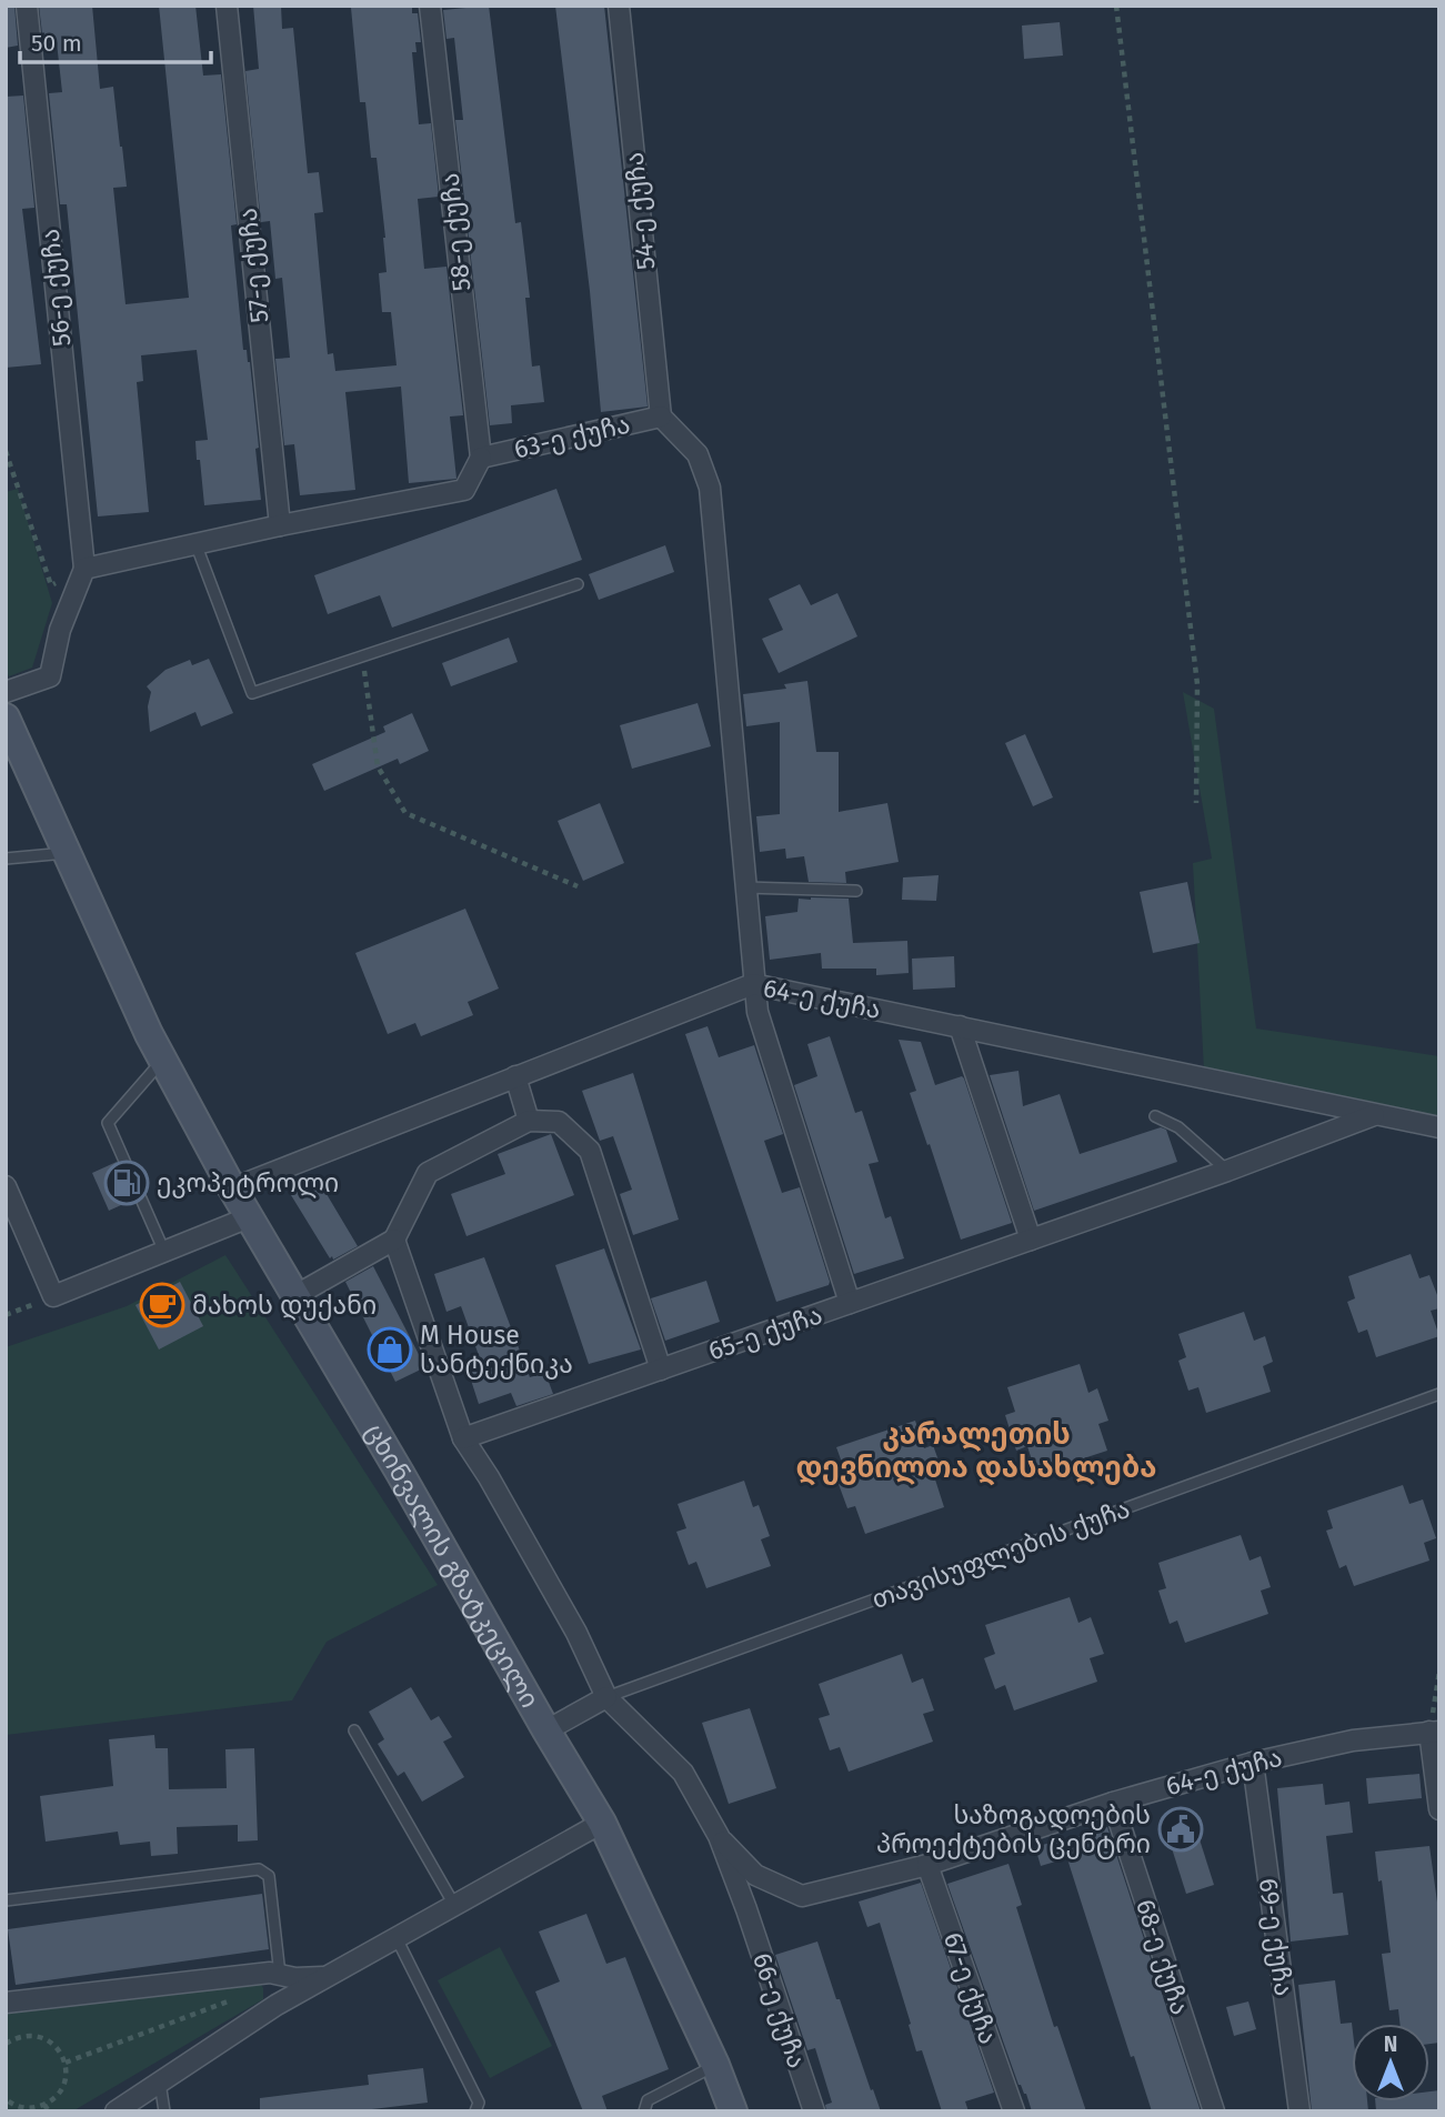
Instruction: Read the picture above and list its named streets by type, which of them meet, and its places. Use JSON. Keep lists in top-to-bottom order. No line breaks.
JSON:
{"streets":{"main road":["ცხინვალის გზატკეცილი"],"street":["54-ე ქუჩა","58-ე ქუჩა","57-ე ქუჩა","56-ე ქუჩა","63-ე ქუჩა","64-ე ქუჩა","65-ე ქუჩა","69-ე ქუჩა","68-ე ქუჩა","67-ე ქუჩა","66-ე ქუჩა"],"lane":["თავისუფლების ქუჩა"]},"crossings":[["54-ე ქუჩა","63-ე ქუჩა"],["58-ე ქუჩა","63-ე ქუჩა"],["57-ე ქუჩა","63-ე ქუჩა"],["56-ე ქუჩა","63-ე ქუჩა"],["63-ე ქუჩა","64-ე ქუჩა"],["63-ე ქუჩა","65-ე ქუჩა"],["64-ე ქუჩა","65-ე ქუჩა"],["64-ე ქუჩა","ცხინვალის გზატკეცილი"],["64-ე ქუჩა","69-ე ქუჩა"],["64-ე ქუჩა","68-ე ქუჩა"],["64-ე ქუჩა","67-ე ქუჩა"],["64-ე ქუჩა","66-ე ქუჩა"]],"districts":["კარალეთის დევნილთა დასახლება"],"places":{"fuel station":["ეკოპეტროლი"],"cafe":["მახოს დუქანი"],"shop":["M House სანტექნიკა"],"public building":["საზოგადოების პროექტების ცენტრი"]},"scale_bar":"50 m","north":"top"}
